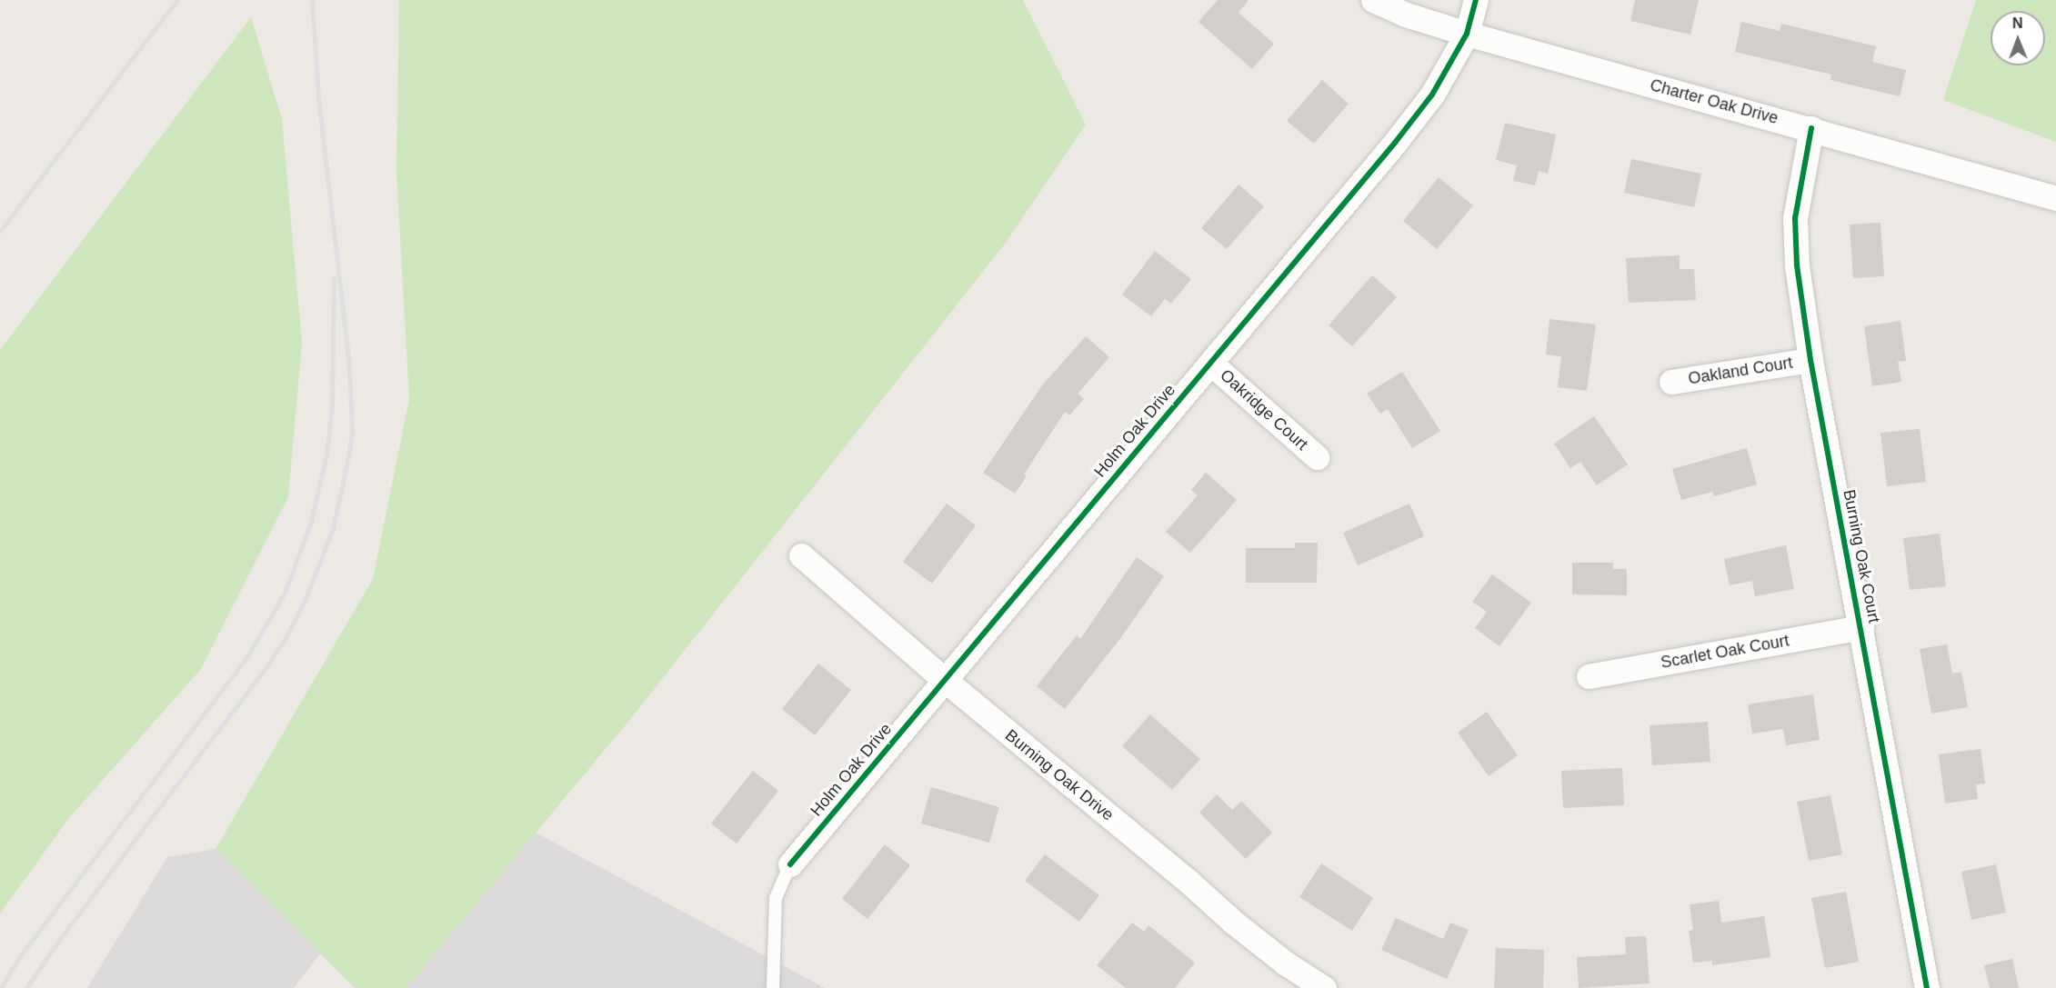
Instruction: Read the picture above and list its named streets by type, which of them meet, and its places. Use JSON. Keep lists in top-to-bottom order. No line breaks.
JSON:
{"streets":{"street":["Charter Oak Drive","Oakland Court","Oakridge Court","Holm Oak Drive","Burning Oak Court","Scarlet Oak Court","Burning Oak Drive"]},"crossings":[["Charter Oak Drive","Holm Oak Drive"],["Charter Oak Drive","Burning Oak Court"],["Oakland Court","Burning Oak Court"],["Oakridge Court","Holm Oak Drive"],["Holm Oak Drive","Burning Oak Drive"],["Burning Oak Court","Scarlet Oak Court"]],"north":"top"}
